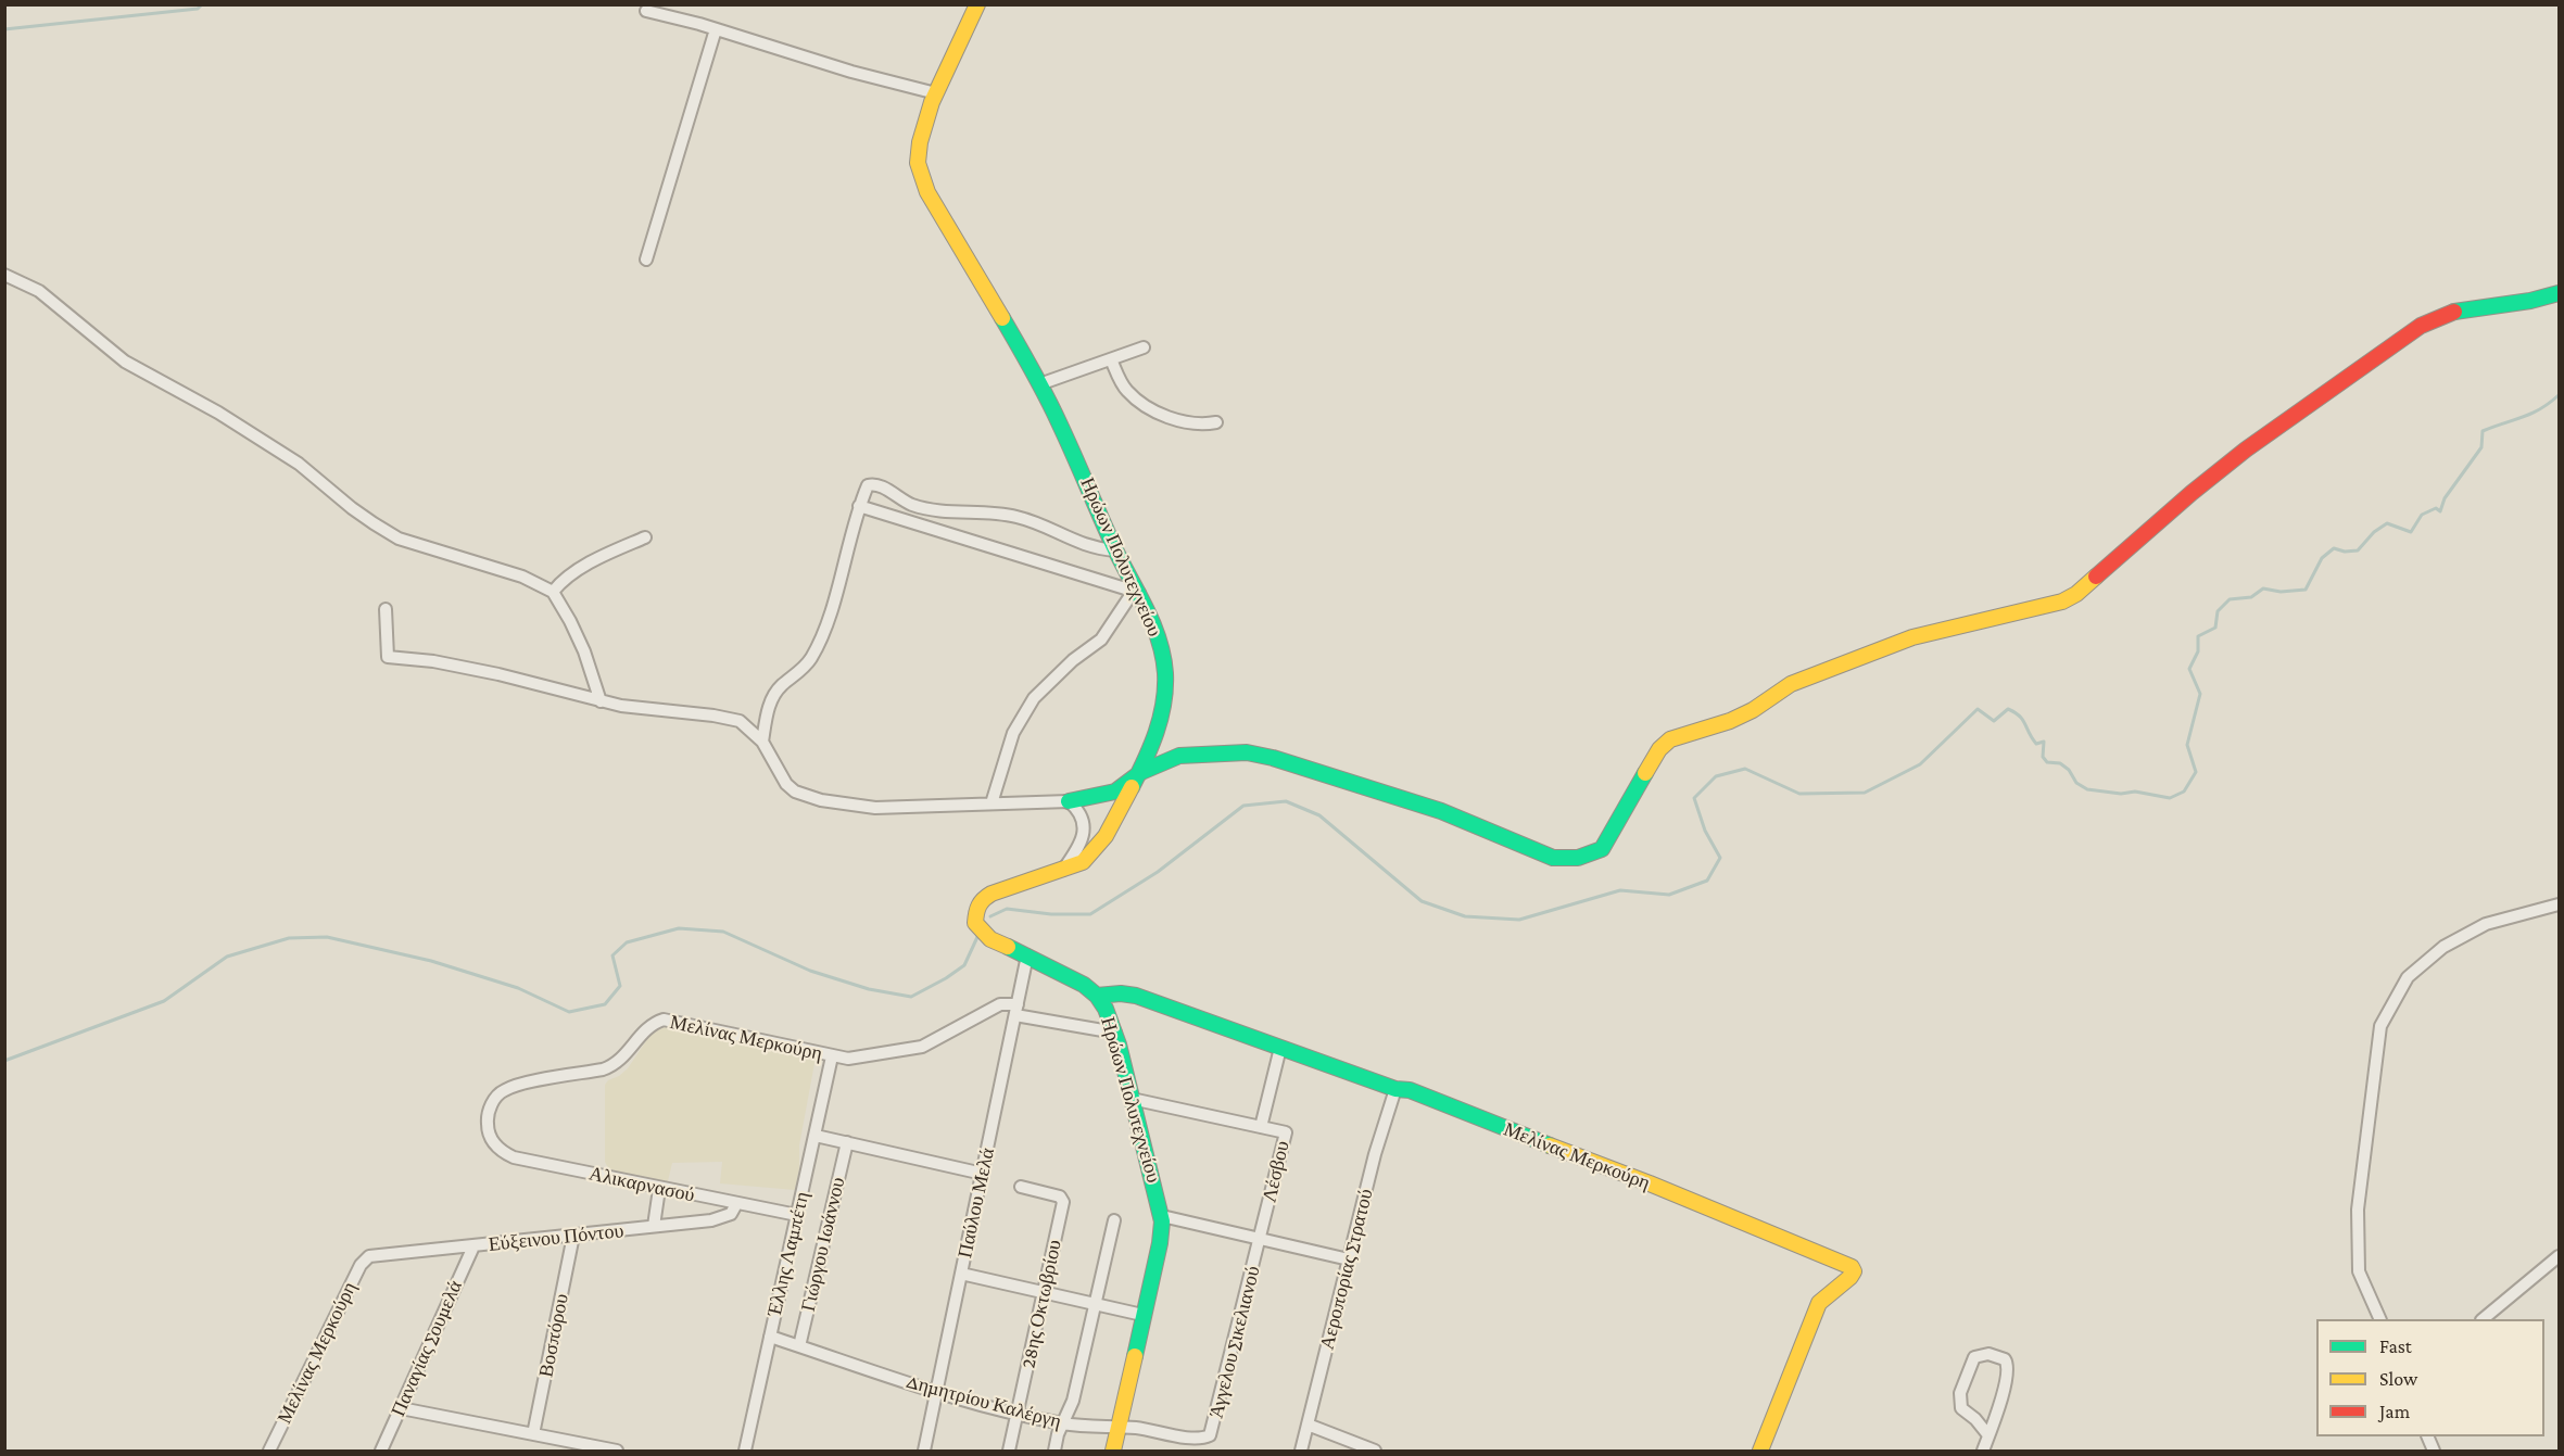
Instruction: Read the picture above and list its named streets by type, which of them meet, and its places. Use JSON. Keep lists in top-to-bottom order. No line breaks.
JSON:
{"streets":{"street":["Ηρώων Πολυτεχνείου","Μελίνας Μερκούρη","Λέσβου","Αλικαρνασού","Παύλου Μελά","Εύξεινου Πόντου","Γιώργου Ιωάννου","Έλλης Λαμπέτη","Αεροπορίας Στρατού","28ης Οκτωβρίου","Βοσπόρου","Άγγελου Σικελιανού","Παναγίας Σουμελά","Δημητρίου Καλέργη"]},"crossings":[["Ηρώων Πολυτεχνείου","Μελίνας Μερκούρη"],["Ηρώων Πολυτεχνείου","Παύλου Μελά"],["Ηρώων Πολυτεχνείου","Δημητρίου Καλέργη"],["Μελίνας Μερκούρη","Λέσβου"],["Μελίνας Μερκούρη","Αλικαρνασού"],["Μελίνας Μερκούρη","Παύλου Μελά"],["Μελίνας Μερκούρη","Εύξεινου Πόντου"],["Μελίνας Μερκούρη","Έλλης Λαμπέτη"],["Μελίνας Μερκούρη","Αεροπορίας Στρατού"],["Λέσβου","Άγγελου Σικελιανού"],["Αλικαρνασού","Εύξεινου Πόντου"],["Αλικαρνασού","Έλλης Λαμπέτη"],["Παύλου Μελά","Δημητρίου Καλέργη"],["Εύξεινου Πόντου","Βοσπόρου"],["Εύξεινου Πόντου","Παναγίας Σουμελά"],["Γιώργου Ιωάννου","Δημητρίου Καλέργη"],["Έλλης Λαμπέτη","Δημητρίου Καλέργη"],["28ης Οκτωβρίου","Δημητρίου Καλέργη"],["Άγγελου Σικελιανού","Δημητρίου Καλέργη"]],"legend":["Fast","Slow","Jam"]}
